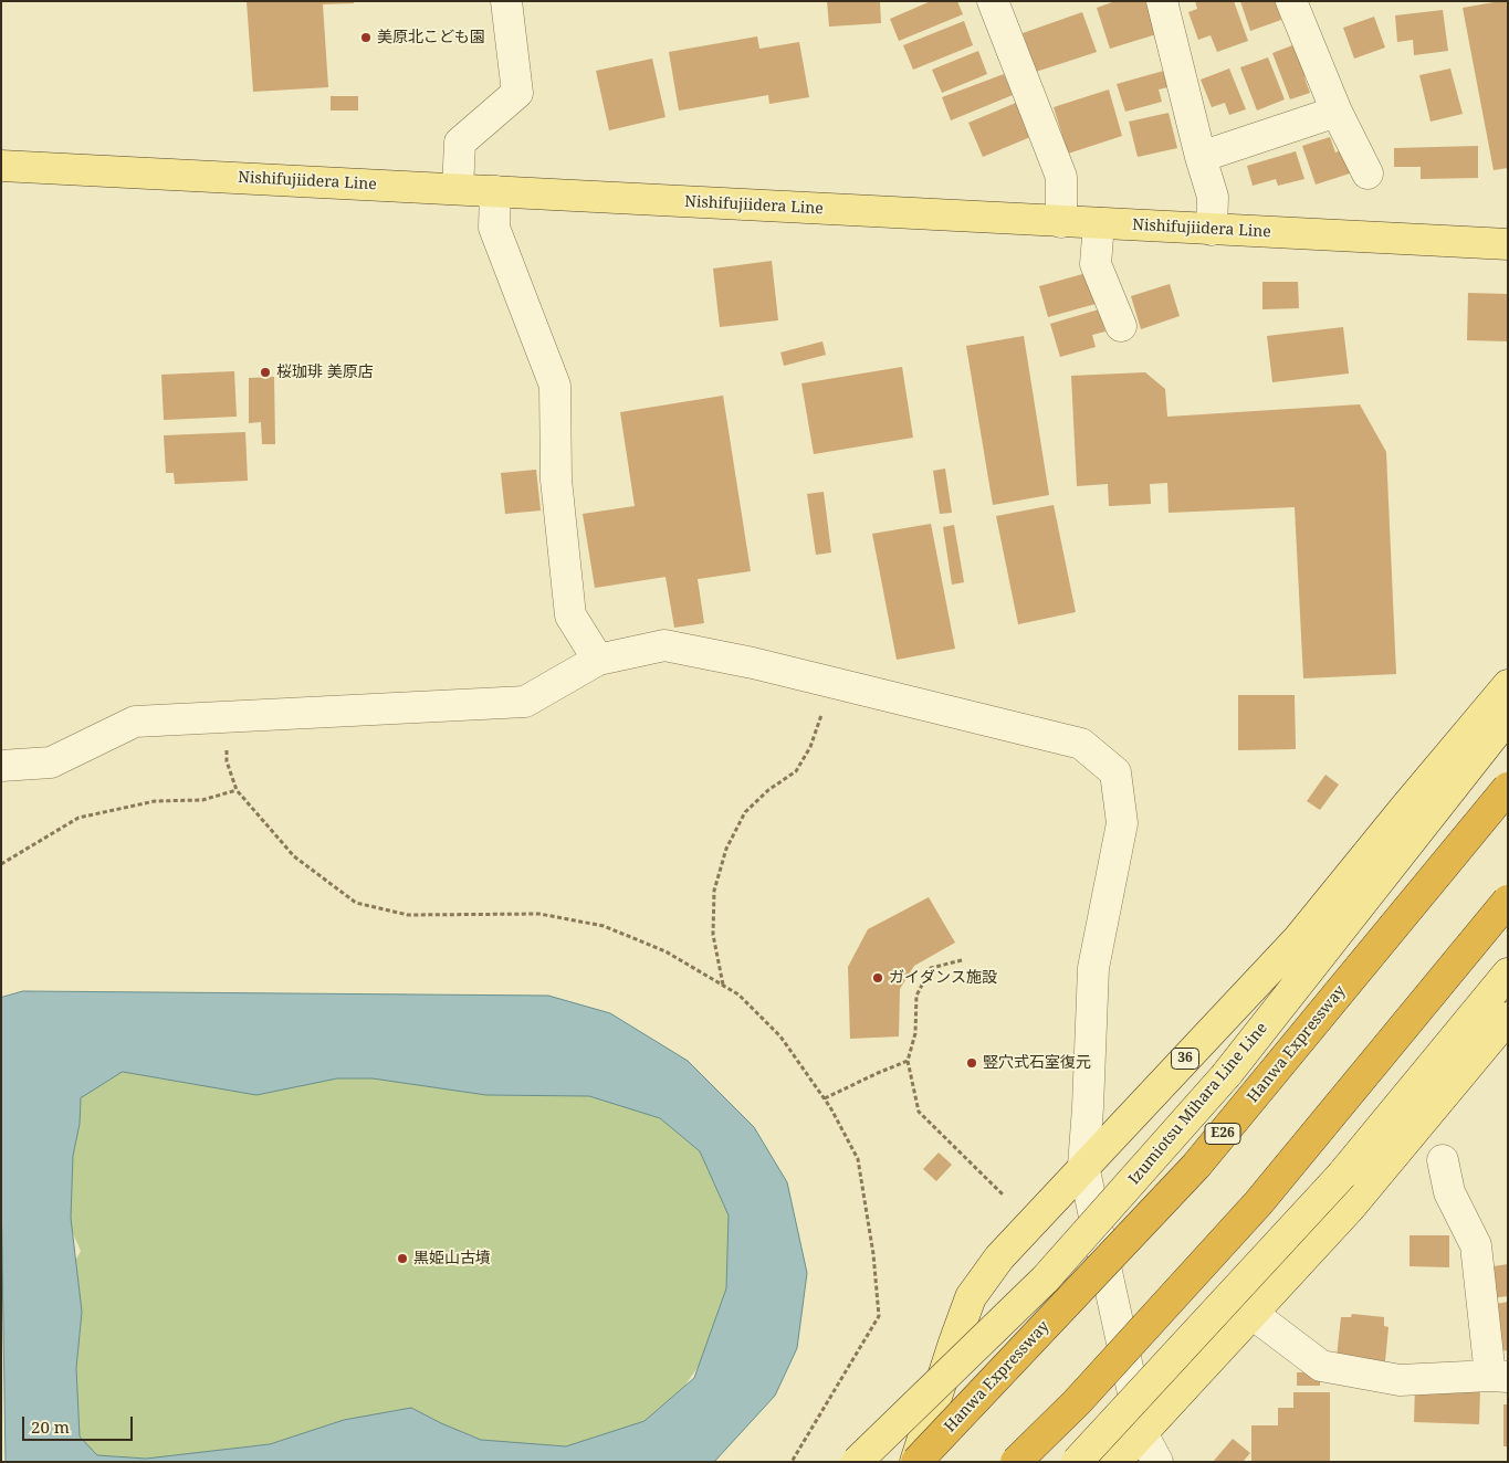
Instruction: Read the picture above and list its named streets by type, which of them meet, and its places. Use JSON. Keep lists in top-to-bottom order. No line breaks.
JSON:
{"streets":{"highway":["Hanwa Expressway","E26"],"main road":["Nishifujiidera Line","36","Izumiotsu Mihara Line Line"]},"crossings":[["Hanwa Expressway","36"]],"places":["美原北こども園","桜珈琲 美原店","ガイダンス施設","竪穴式石室復元","黒姫山古墳"],"scale_bar":"20 m"}
